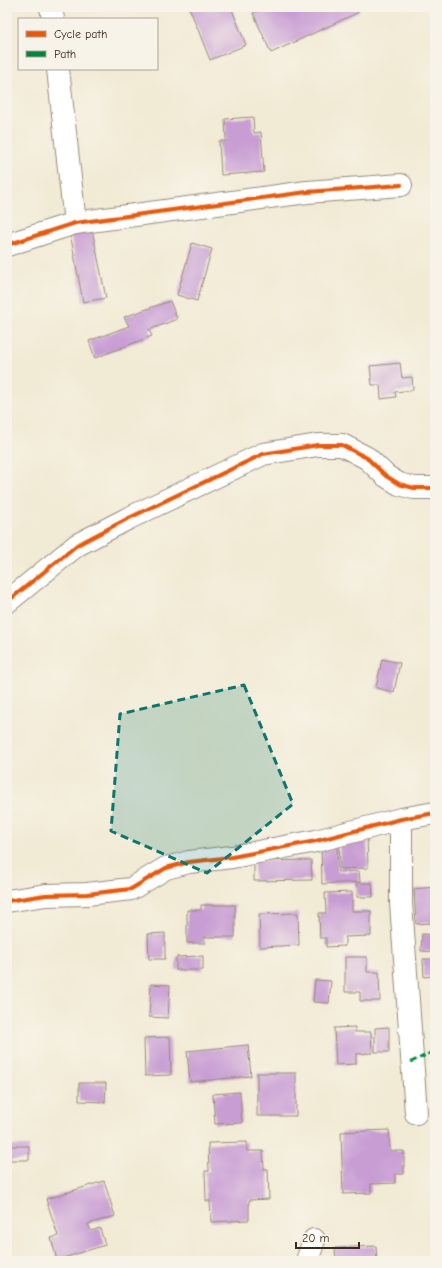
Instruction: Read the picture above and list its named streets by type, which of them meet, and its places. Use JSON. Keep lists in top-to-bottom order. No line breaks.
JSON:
{"legend":["Cycle path","Path"],"scale_bar":"20 m"}
